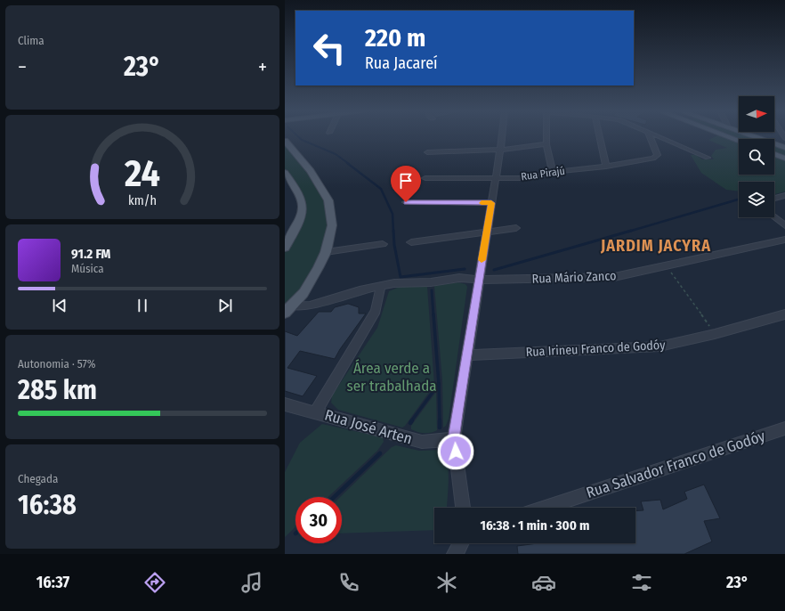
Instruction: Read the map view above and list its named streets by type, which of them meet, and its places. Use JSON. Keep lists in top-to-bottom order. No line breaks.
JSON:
{"streets":{"street":["Rua Pirajú","Rua Mário Zanco","Rua Irineu Franco de Godóy","Rua José Arten","Rua Salvador Franco de Godóy"]},"districts":["JARDIM JACYRA"],"parks":["Área verde a ser trabalhada"],"north":"right","page":{"tile":["Clima",["Autonomia · 57%","285 km"],["Chegada","16:38"]],"turn":["220 m","Rua Jacareí"],"heat":["−","23°","+"],"song":["91.2 FM","Música"],"limit":"30","trip":"16:38 · 1 min · 300 m","tabs":["16:37","23°"],"gauge":["24","km/h"]}}
